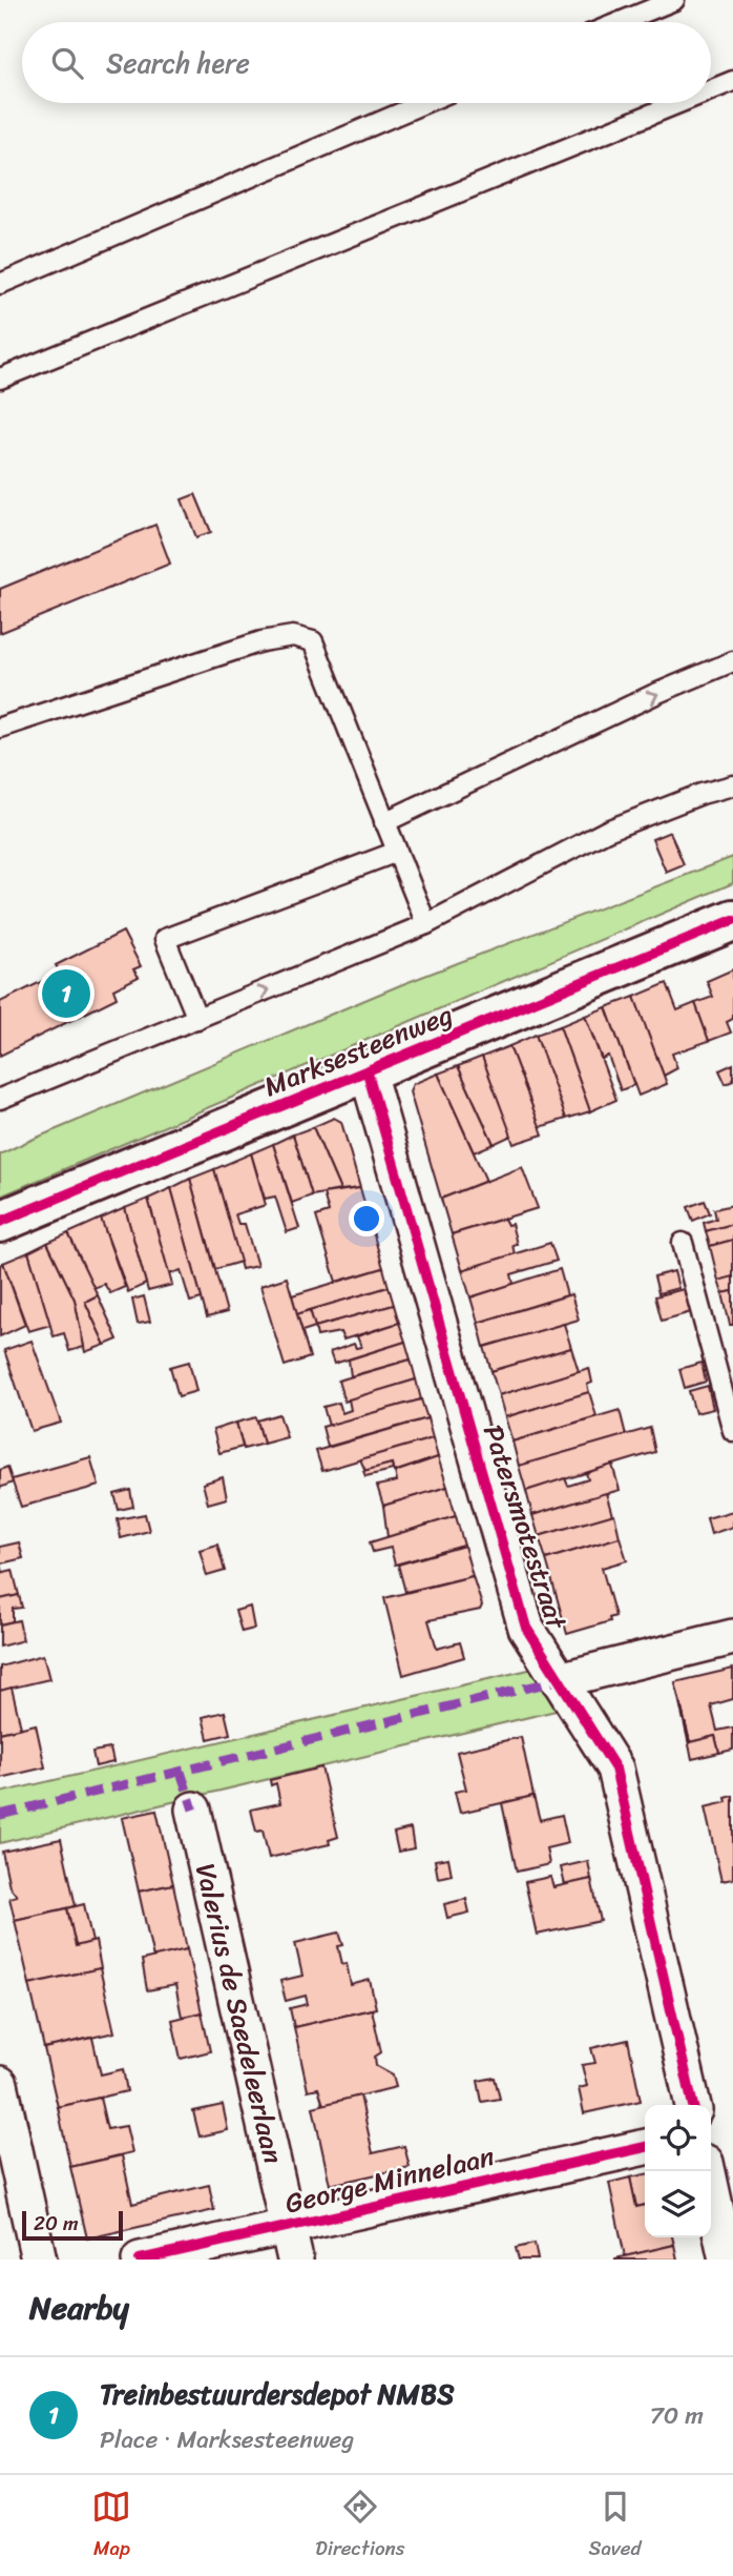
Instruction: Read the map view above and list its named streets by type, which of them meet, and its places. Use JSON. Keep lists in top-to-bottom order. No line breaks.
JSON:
{"streets":{"street":["Marksesteenweg","Patersmotestraat","Valerius de Saedeleerlaan","George Minnelaan"]},"crossings":[["Marksesteenweg","Patersmotestraat"],["Valerius de Saedeleerlaan","George Minnelaan"]],"scale_bar":"20 m","page":{"search":"Search here","pins":"1","scale":"20 m","heading":"Nearby","list":[{"mark":"1","name":"Treinbestuurdersdepot NMBS","note":"Place · Marksesteenweg","value":"70 m"}],"nav":["Map","Directions","Saved"]}}
